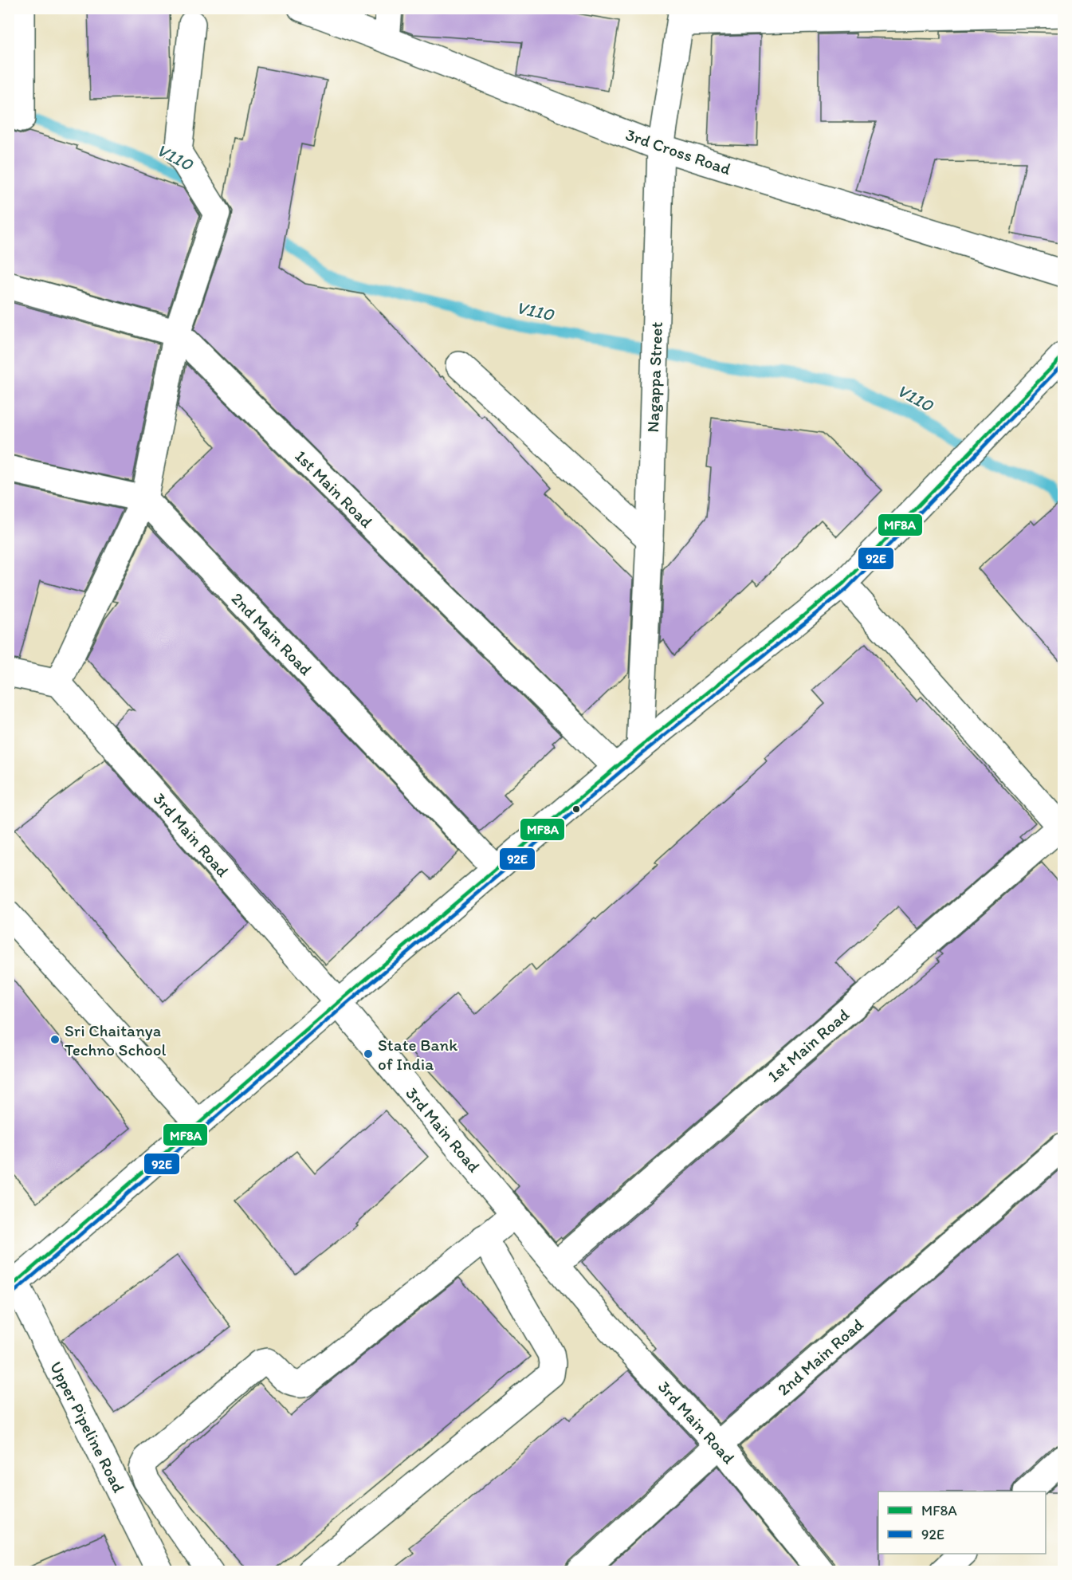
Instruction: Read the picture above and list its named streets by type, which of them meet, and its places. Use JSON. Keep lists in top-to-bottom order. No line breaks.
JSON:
{"streets":{"street":["3rd Cross Road","Nagappa Street","1st Main Road","2nd Main Road","3rd Main Road","Upper Pipeline Road"]},"crossings":[["3rd Cross Road","Nagappa Street"],["1st Main Road","3rd Main Road"],["2nd Main Road","3rd Main Road"]],"water":["V110"],"places":["Sri Chaitanya Techno School","State Bank of India"],"lines":["transit line MF8A","transit line 92E"],"legend":["MF8A","92E"]}
